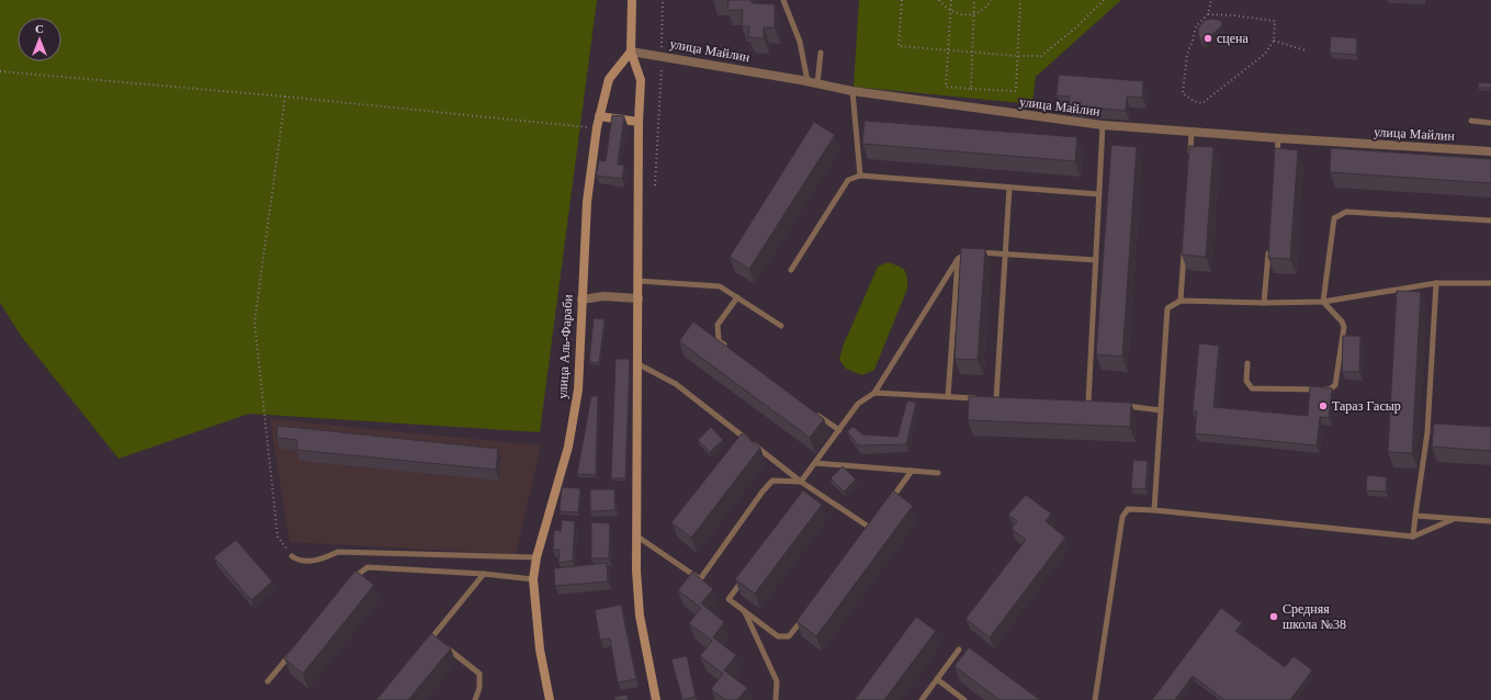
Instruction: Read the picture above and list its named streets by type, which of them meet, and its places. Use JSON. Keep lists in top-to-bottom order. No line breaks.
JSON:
{"streets":{"main road":["улица Аль-Фараби"],"street":["улица Майлин"]},"crossings":[["улица Майлин","улица Аль-Фараби"]],"places":["сцена","Тараз Гасыр","Средняя школа №38"],"north":"top"}
